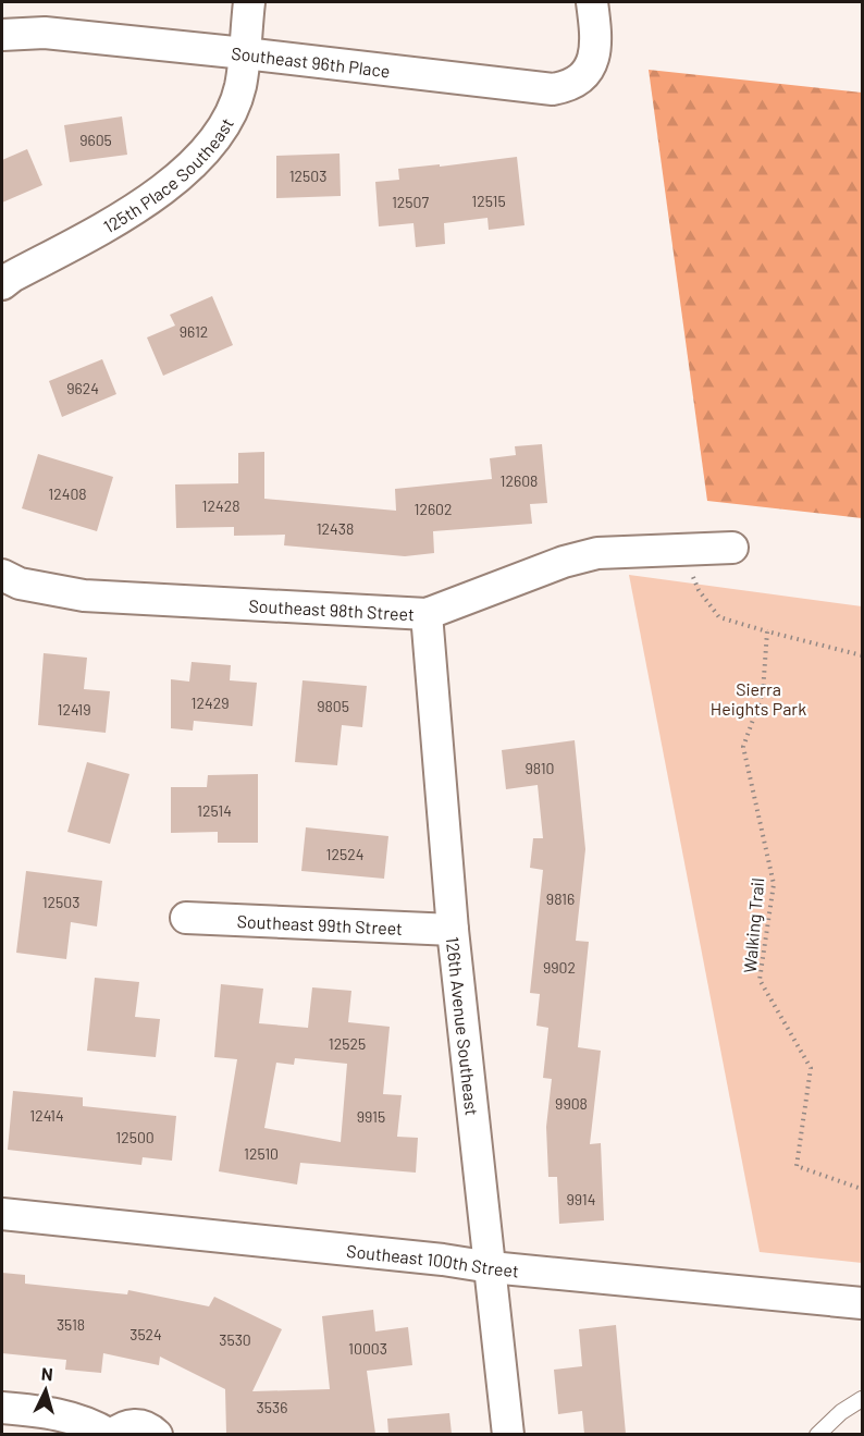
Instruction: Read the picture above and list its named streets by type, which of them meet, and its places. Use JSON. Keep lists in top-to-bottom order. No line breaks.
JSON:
{"streets":{"street":["Southeast 96th Place","125th Place Southeast","Southeast 98th Street","Southeast 99th Street","126th Avenue Southeast","Southeast 100th Street"],"path":["Walking Trail"]},"crossings":[["Southeast 96th Place","125th Place Southeast"],["Southeast 98th Street","126th Avenue Southeast"],["Southeast 99th Street","126th Avenue Southeast"],["126th Avenue Southeast","Southeast 100th Street"]],"parks":["Sierra Heights Park"],"house_numbers":["9605","12503","12515","12507","9612","9624","12608","12408","12428","12602","12438","12429","9805","12419","9810","12514","12524","9816","12503","9902","12525","9908","12414","9915","12500","12510","9914","3518","3524","3530","10003","3536"],"north":"top"}
